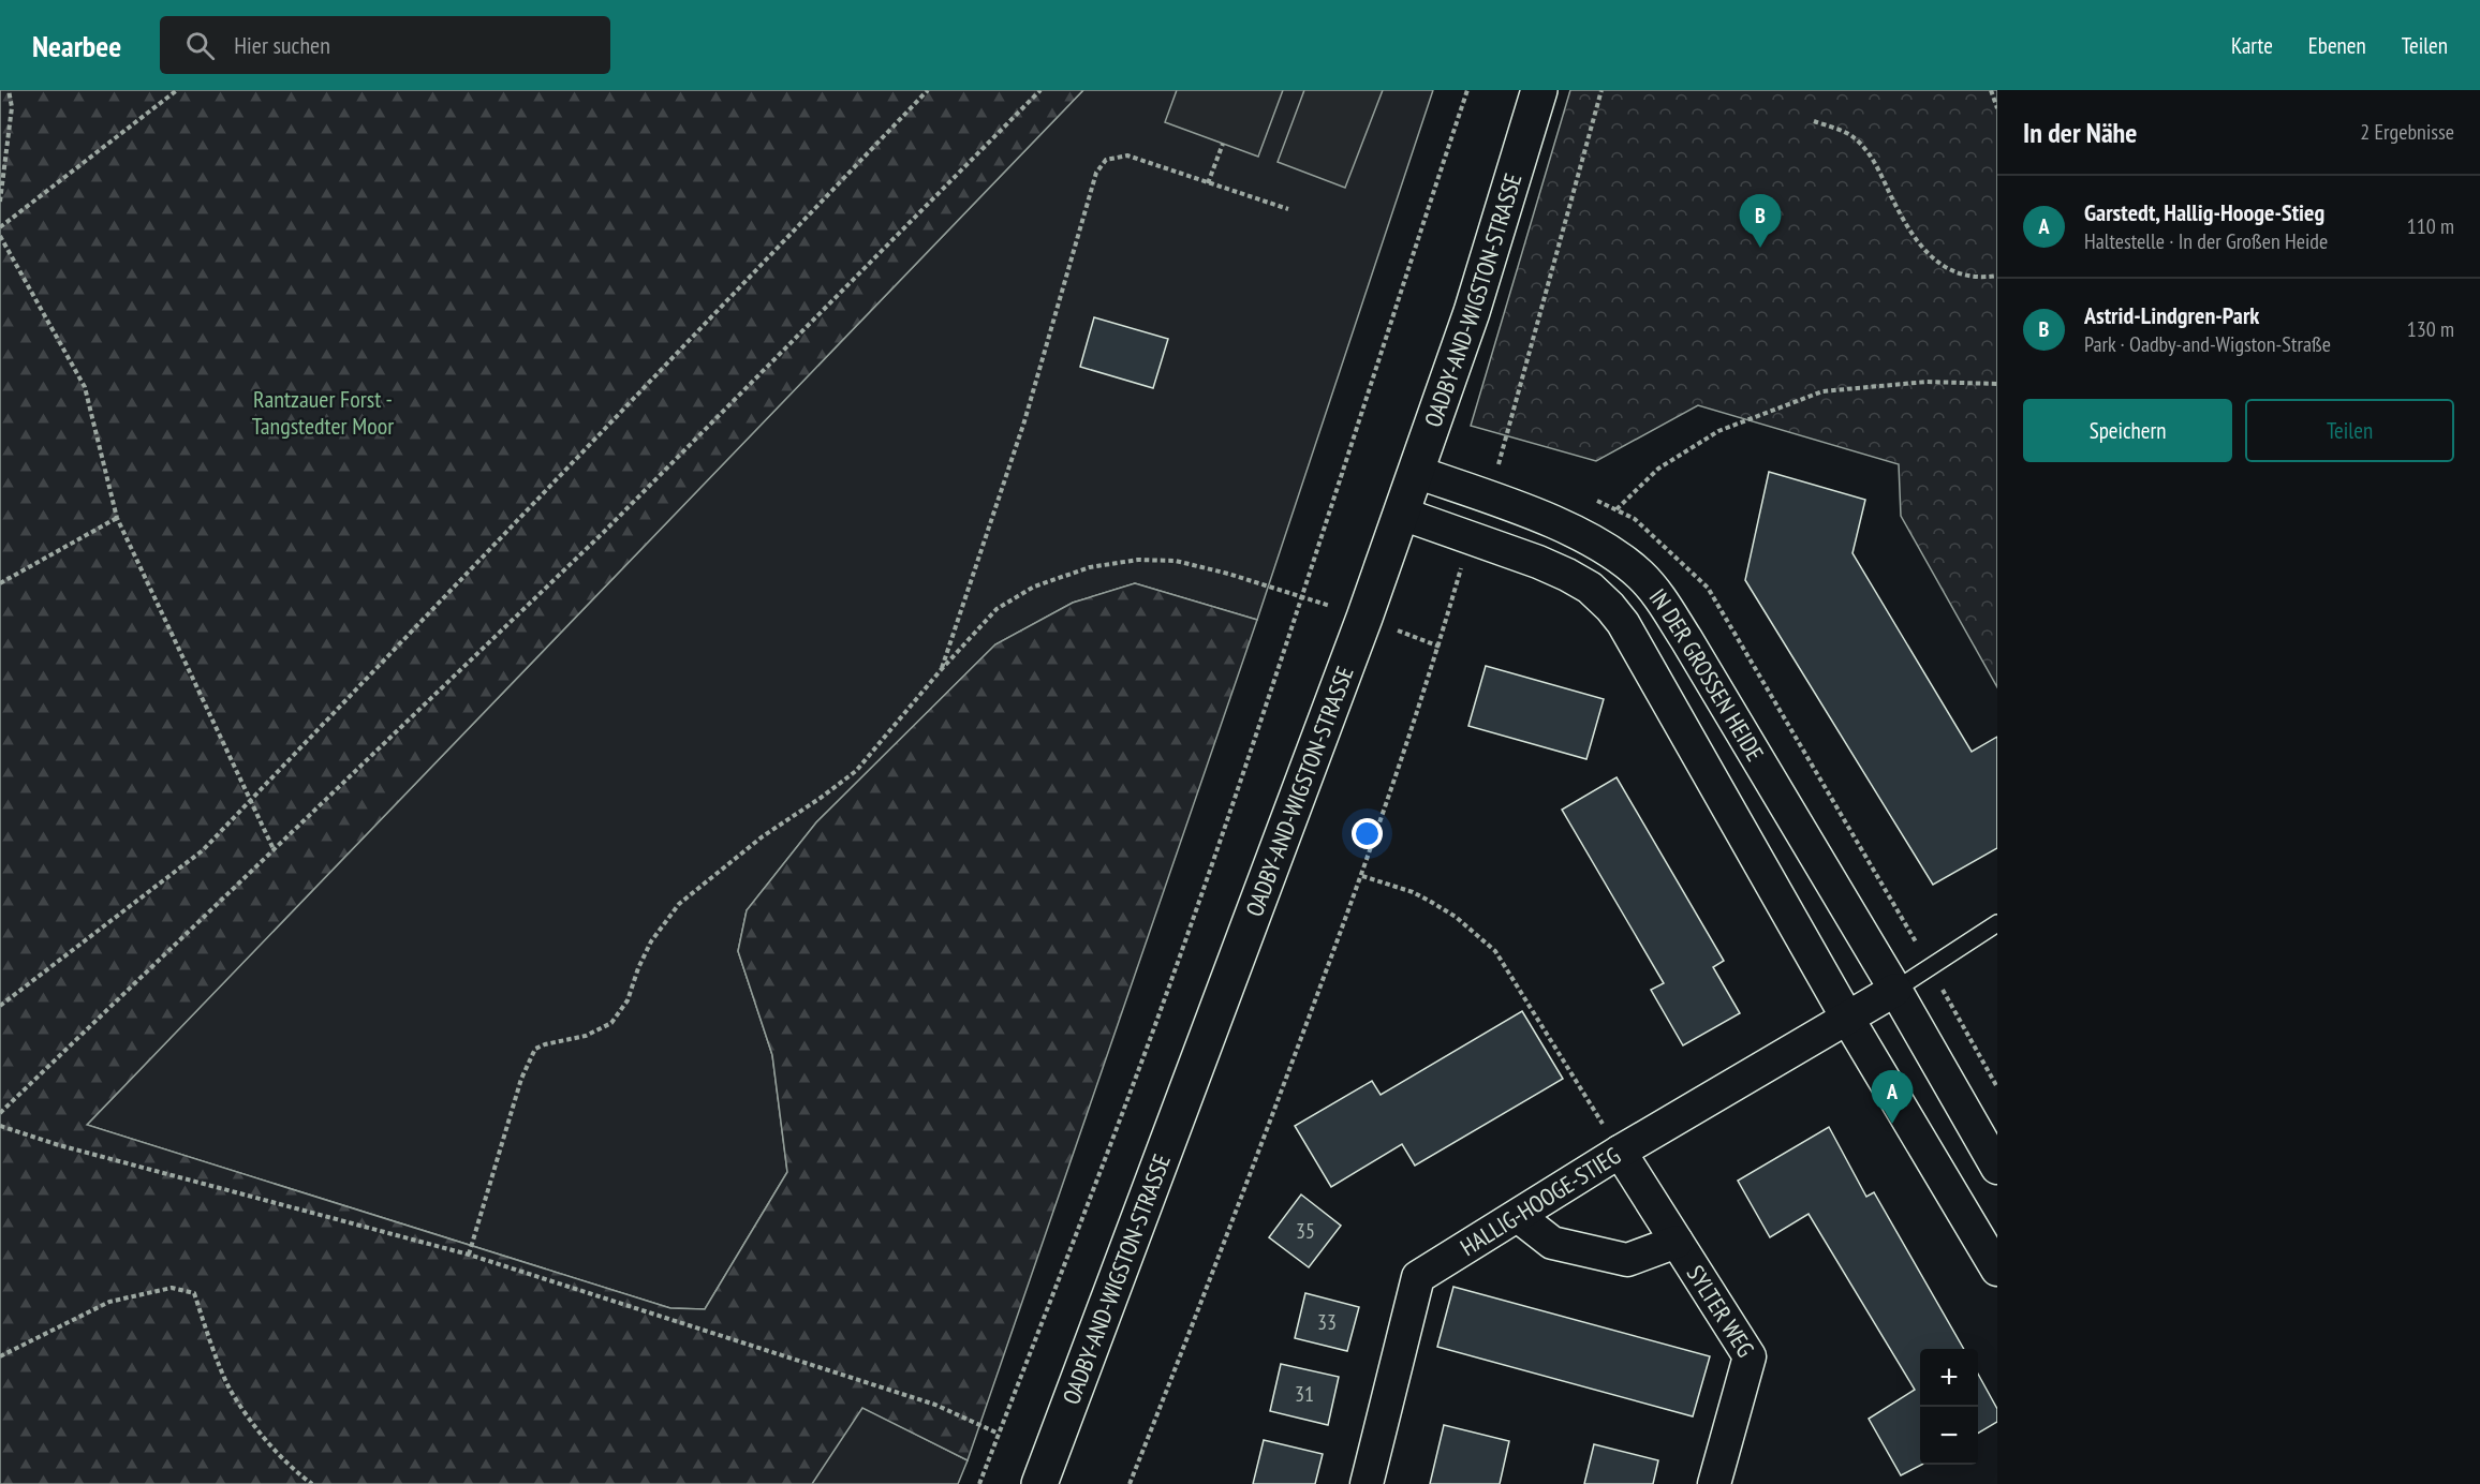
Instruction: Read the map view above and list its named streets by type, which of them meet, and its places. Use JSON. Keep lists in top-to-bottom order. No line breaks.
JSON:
{"streets":{"main road":["OADBY-AND-WIGSTON-STRASSE"],"street":["IN DER GROSSEN HEIDE","HALLIG-HOOGE-STIEG","SYLTER WEG"]},"crossings":[["OADBY-AND-WIGSTON-STRASSE","IN DER GROSSEN HEIDE"],["IN DER GROSSEN HEIDE","HALLIG-HOOGE-STIEG"],["HALLIG-HOOGE-STIEG","SYLTER WEG"]],"parks":["Rantzauer Forst - Tangstedter Moor"],"house_numbers":["35","33","31"],"page":{"header":"Nearbee","search":"Hier suchen","nav":["Karte","Ebenen","Teilen"],"heading":["In der Nähe","2 Ergebnisse"],"list":[{"mark":"A","name":"Garstedt, Hallig-Hooge-Stieg","note":"Haltestelle · In der Großen Heide","value":"110 m"},{"mark":"B","name":"Astrid-Lindgren-Park","note":"Park · Oadby-and-Wigston-Straße","value":"130 m"}],"pins":["B","A"],"buttons":["Speichern","Teilen"],"map_buttons":["+","−"]}}
